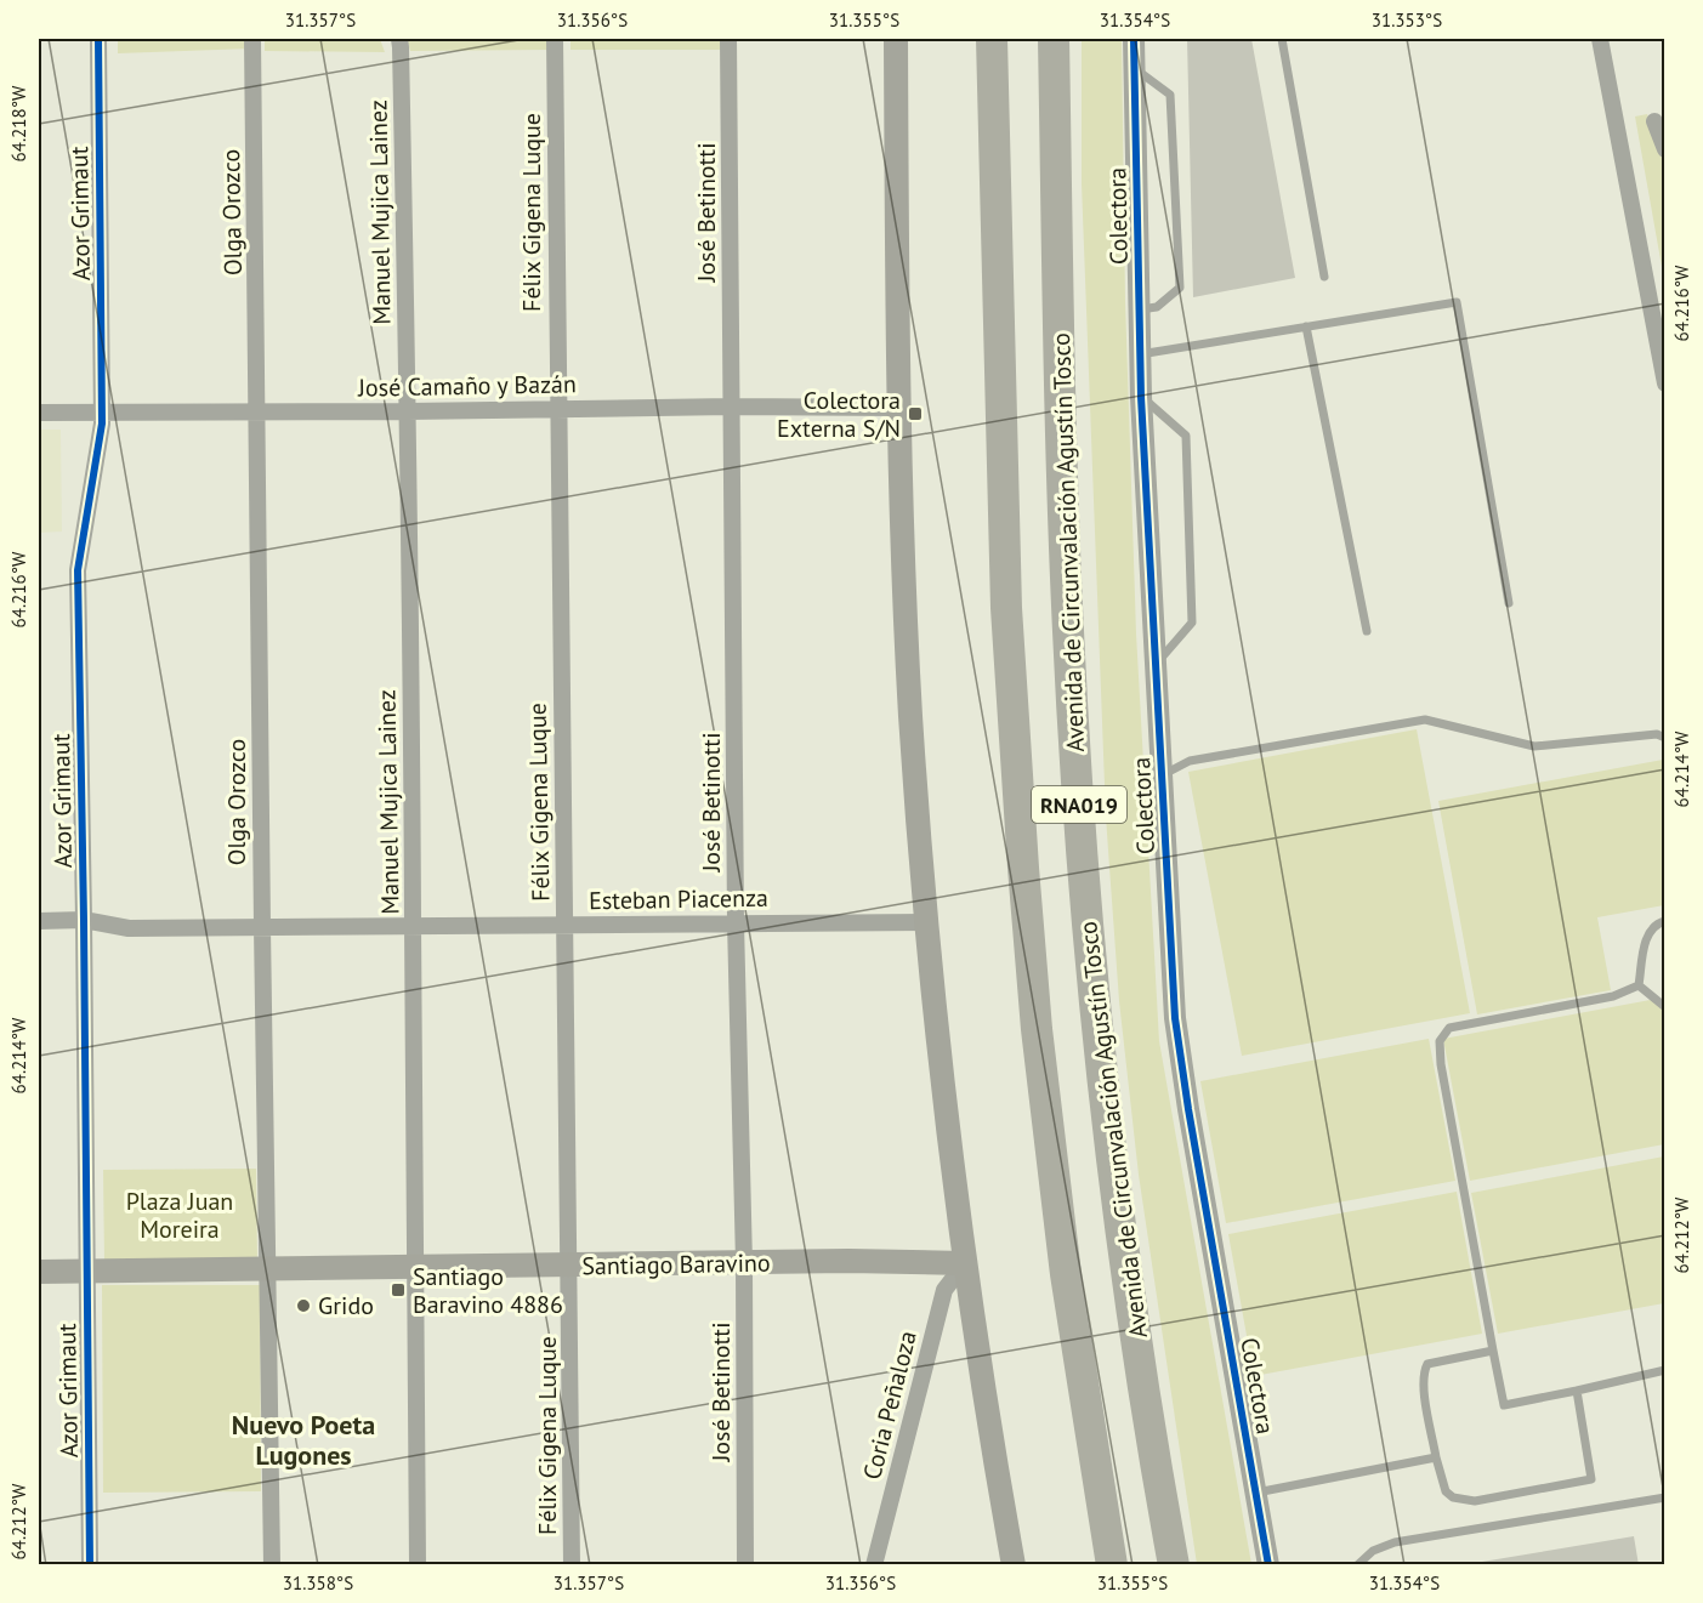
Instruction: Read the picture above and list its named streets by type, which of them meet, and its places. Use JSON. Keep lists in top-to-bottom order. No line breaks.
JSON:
{"streets":{"highway":["Avenida de Circunvalación Agustín Tosco","RNA019"],"main road":["Santiago Baravino"],"street":["Olga Orozco","Manuel Mujica Lainez","Félix Gigena Luque","José Betinotti","Azor Grimaut","Colectora","José Camaño y Bazán","Esteban Piacenza","Coria Peñaloza"]},"crossings":[["Olga Orozco","José Camaño y Bazán"],["Olga Orozco","Esteban Piacenza"],["Olga Orozco","Santiago Baravino"],["Manuel Mujica Lainez","José Camaño y Bazán"],["Manuel Mujica Lainez","Esteban Piacenza"],["Manuel Mujica Lainez","Santiago Baravino"],["Félix Gigena Luque","José Camaño y Bazán"],["Félix Gigena Luque","Esteban Piacenza"],["Félix Gigena Luque","Santiago Baravino"],["José Betinotti","José Camaño y Bazán"],["José Betinotti","Esteban Piacenza"],["José Betinotti","Santiago Baravino"],["Azor Grimaut","José Camaño y Bazán"],["Azor Grimaut","Esteban Piacenza"],["Azor Grimaut","Santiago Baravino"],["Santiago Baravino","Coria Peñaloza"]],"districts":["Nuevo Poeta Lugones"],"parks":["Plaza Juan Moreira"],"places":{"transit":["Colectora Externa S/N","Santiago Baravino 4886"],"other":["Grido"]},"coordinates":["31.357°S","31.356°S","31.355°S","31.354°S","31.353°S","64.218°W","64.216°W","64.214°W","64.212°W","31.358°S"]}
